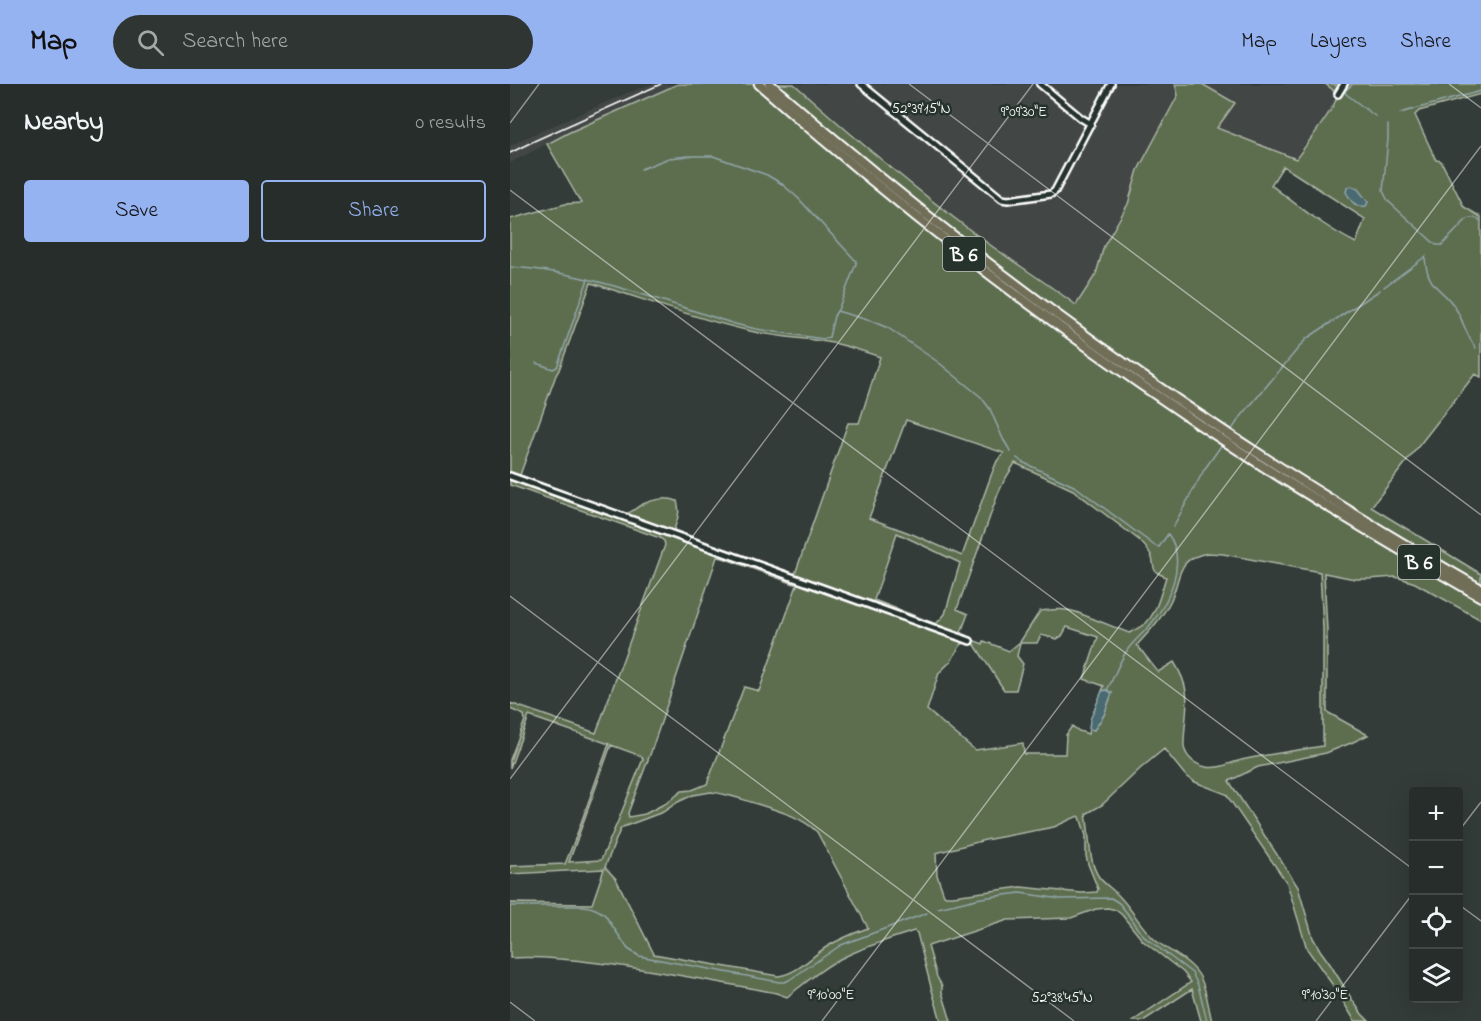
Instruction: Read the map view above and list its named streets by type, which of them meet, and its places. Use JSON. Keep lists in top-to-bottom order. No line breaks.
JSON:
{"streets":{"highway":["B 6"]},"page":{"header":"Map","search":"Search here","nav":["Map","Layers","Share"],"heading":["Nearby","0 results"],"buttons":["Save","Share"],"map_buttons":["+","−"]},"coordinates":["52°39'15\"N","9°09'30\"E","9°10'00\"E","9°10'30\"E","52°38'45\"N"]}
